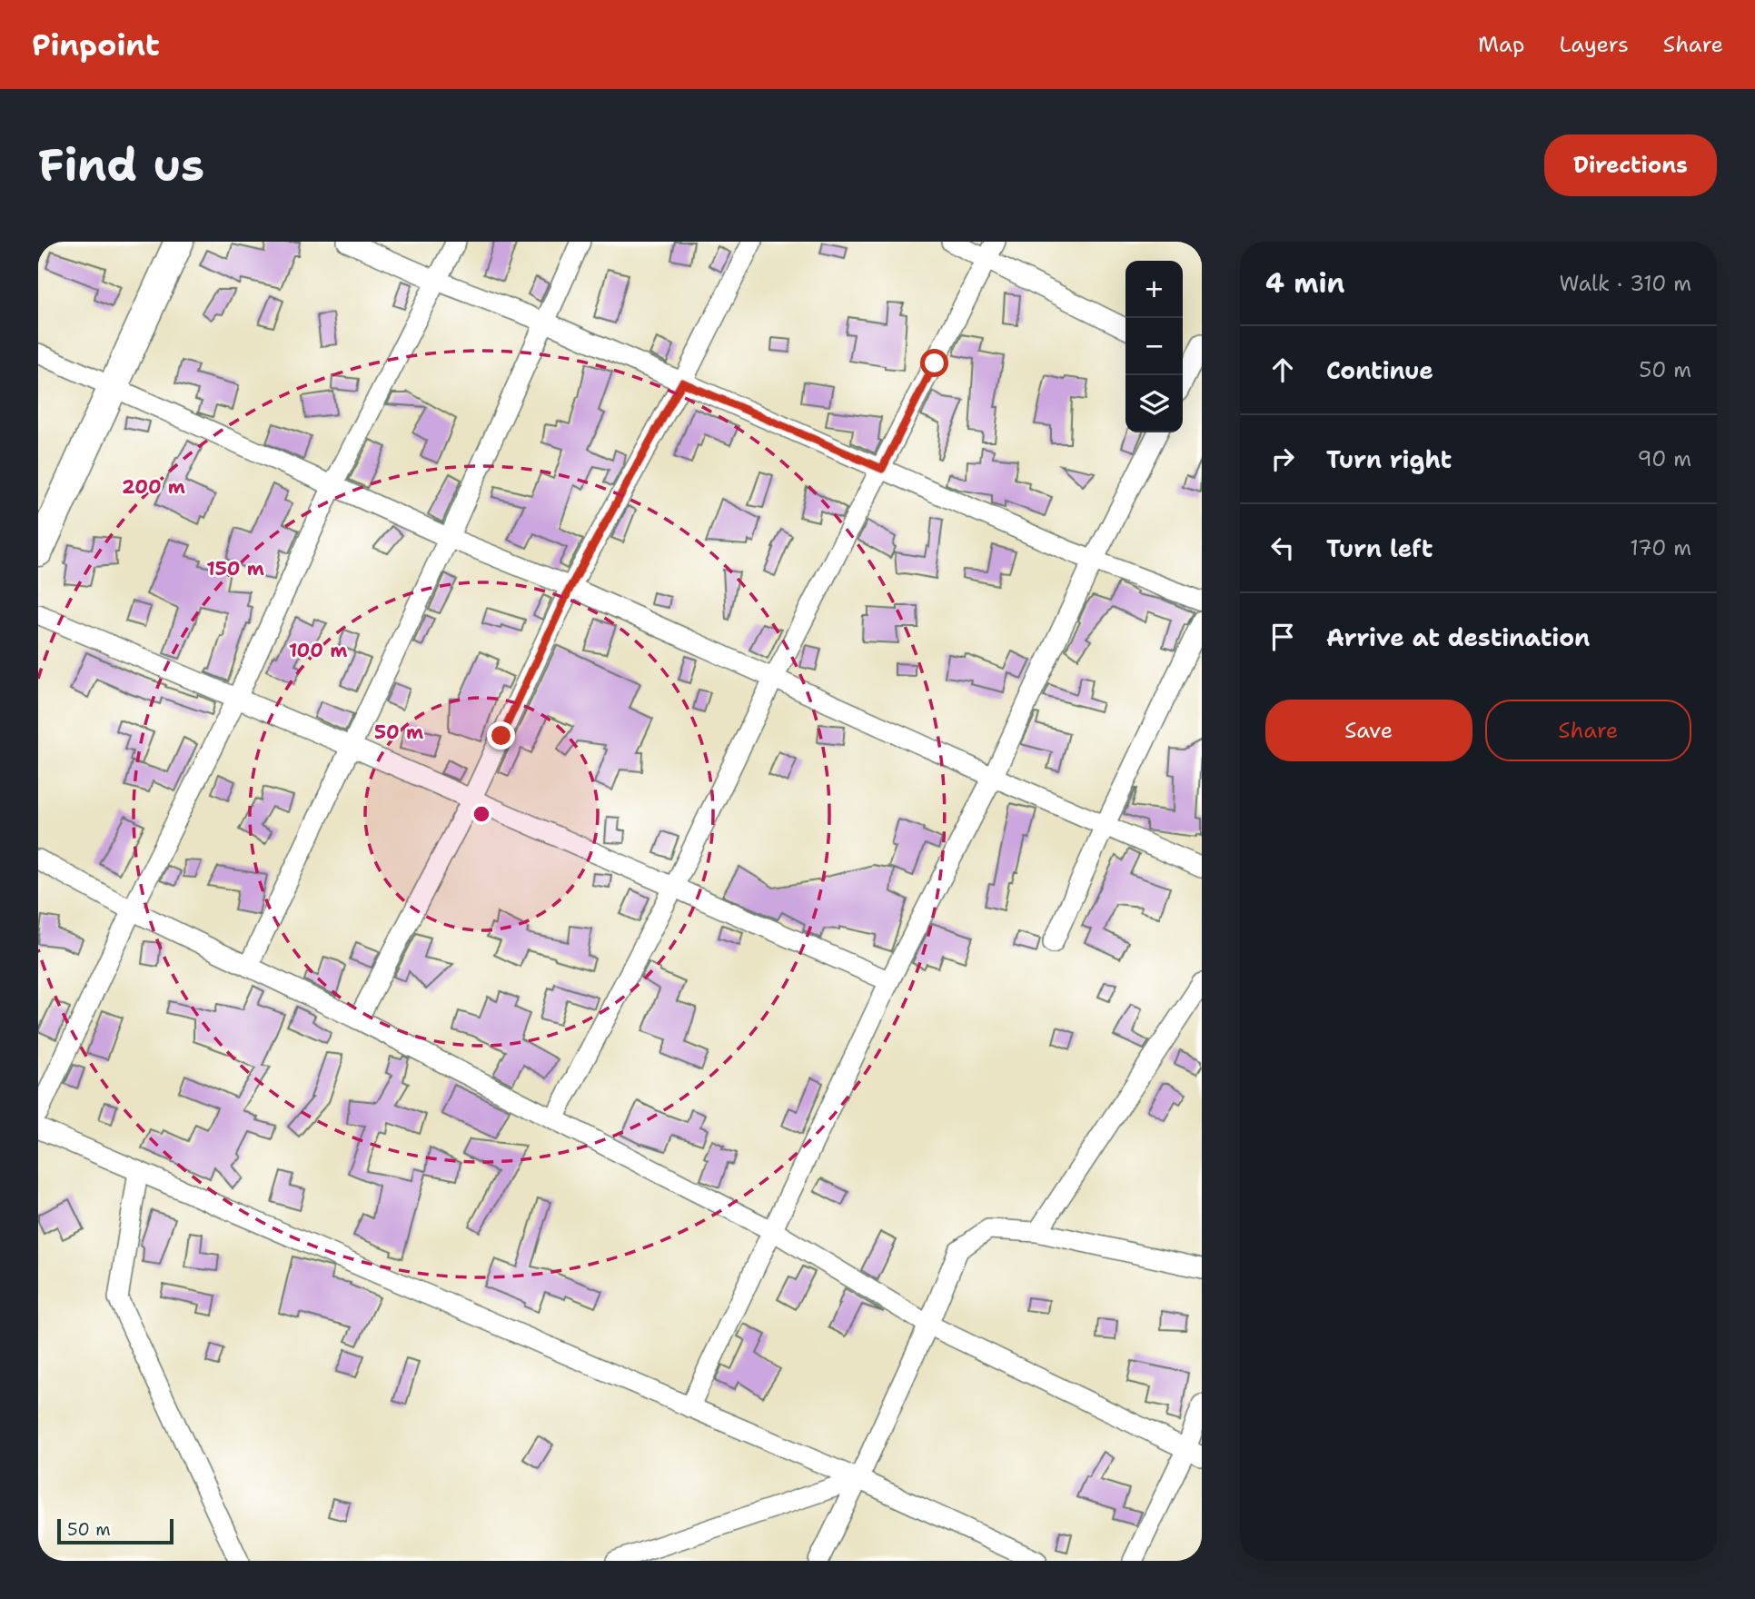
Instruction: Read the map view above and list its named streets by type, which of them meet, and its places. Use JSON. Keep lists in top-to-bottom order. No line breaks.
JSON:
{"scale_bar":"50 m","page":{"header":"Pinpoint","nav":["Map","Layers","Share"],"buttons":["Directions",["Save","Share"]],"title":"Find us","heading":["4 min","Walk · 310 m"],"map_buttons":["+","−"],"list":[["Continue","50 m"],["Turn right","90 m"],["Turn left","170 m"],"Arrive at destination"],"scale":"50 m"},"rings":["200 m","150 m","100 m","50 m"]}
